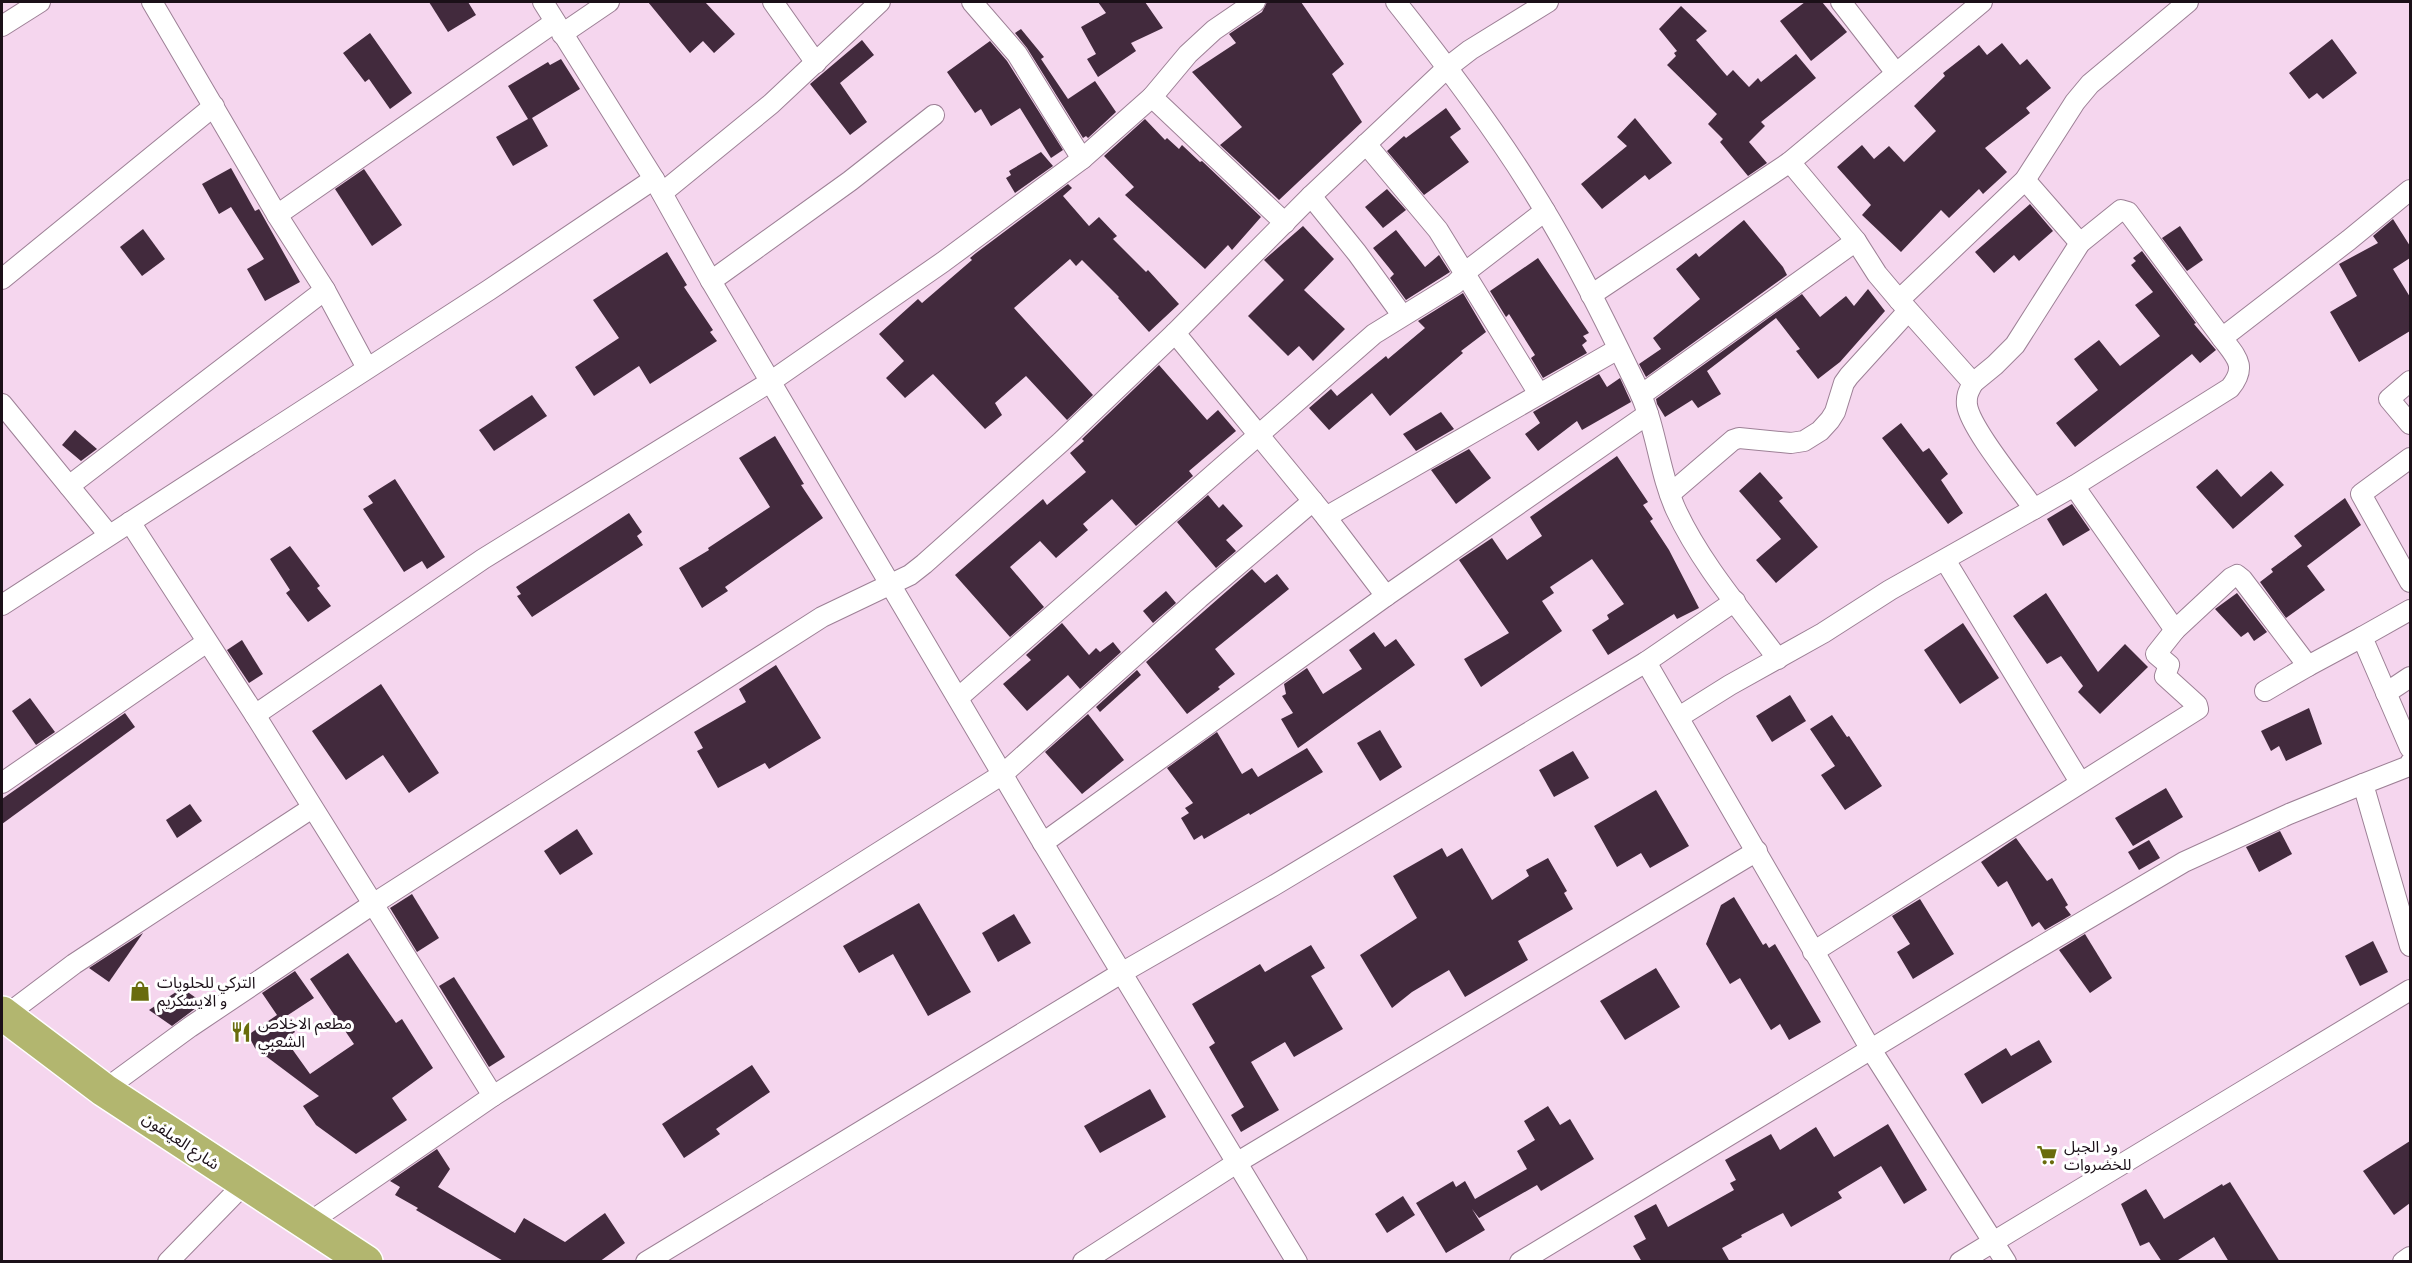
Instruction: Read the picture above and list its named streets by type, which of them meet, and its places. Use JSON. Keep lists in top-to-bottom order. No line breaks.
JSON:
{"streets":{"highway":["شارع العيلفون"]},"places":{"shop":["التركي للحلويات و الايسكريم"],"restaurant":["مطعم الاخلاص الشعبي"],"supermarket":["ود الجبل للخضروات"]}}
